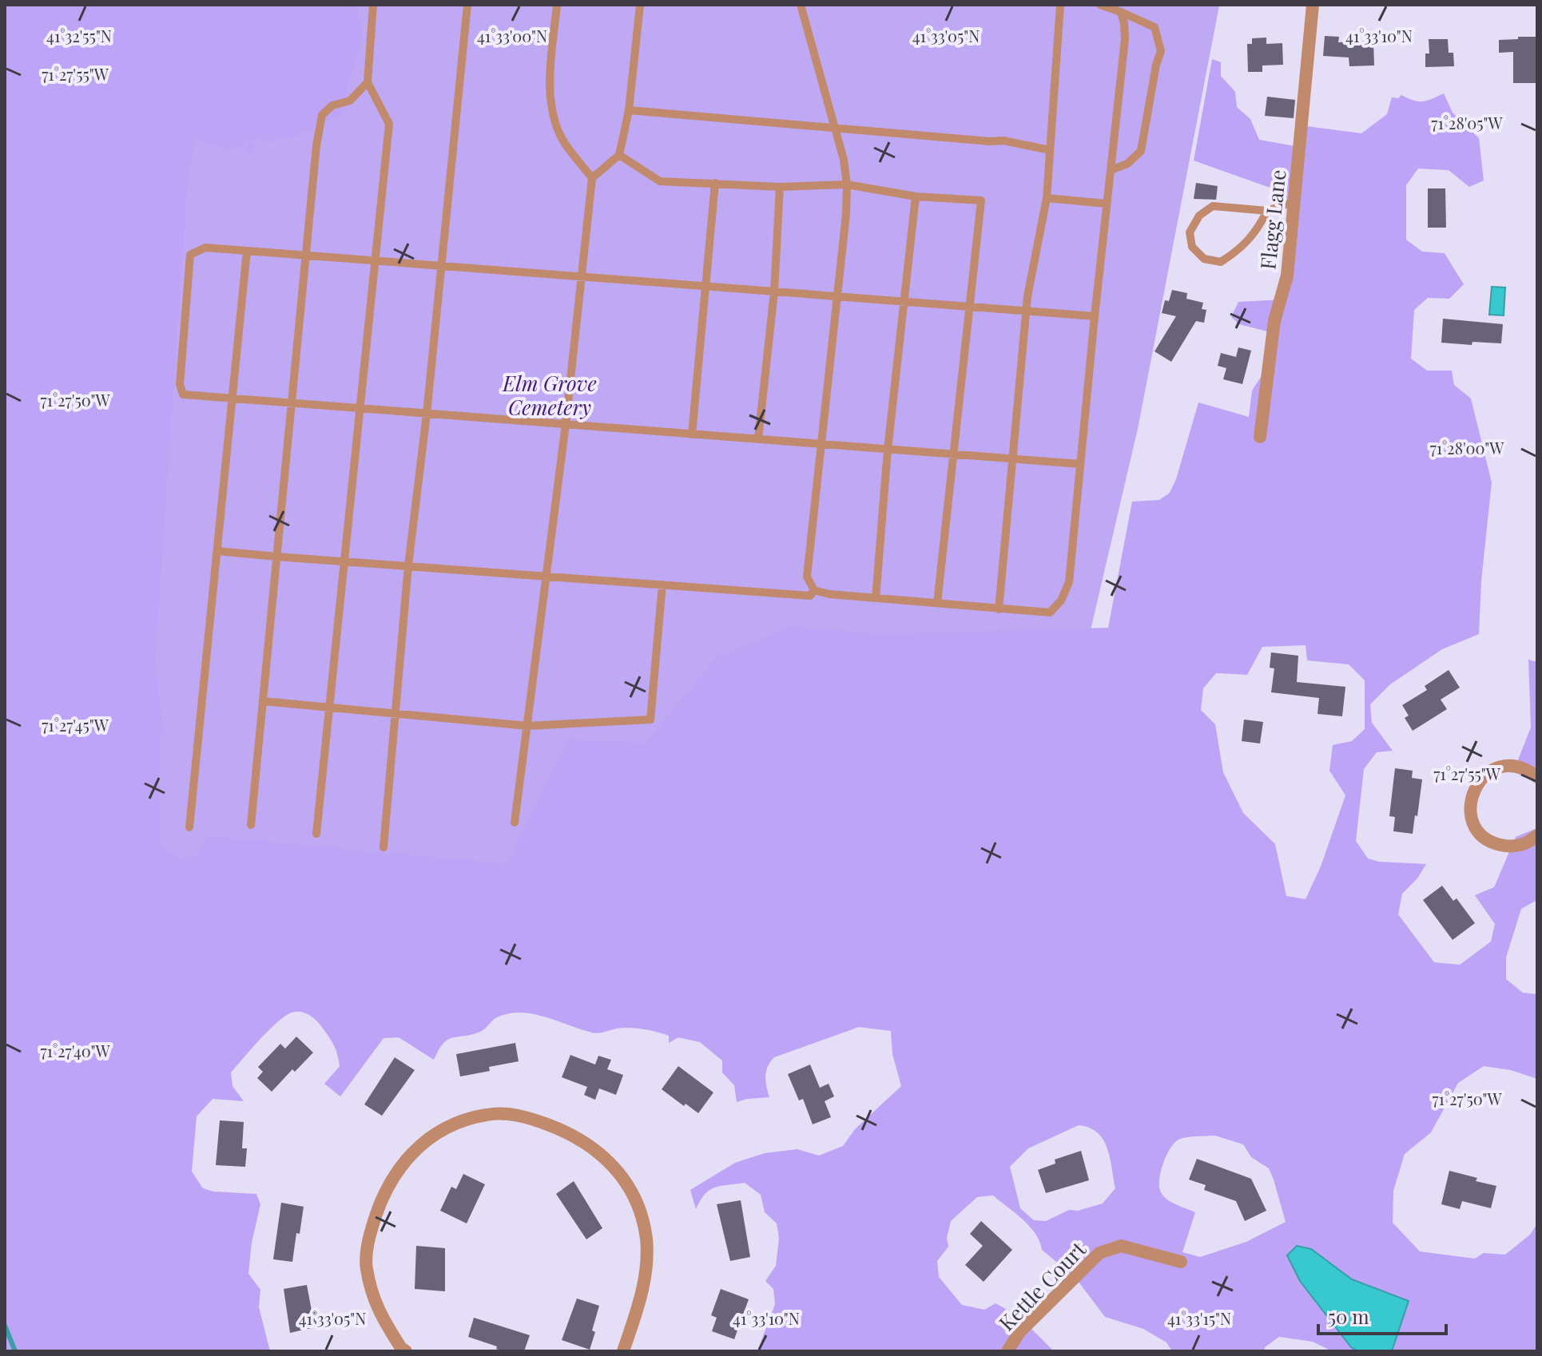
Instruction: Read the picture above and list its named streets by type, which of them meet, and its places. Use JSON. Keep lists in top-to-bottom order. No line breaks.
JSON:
{"streets":{"street":["Flagg Lane","Kettle Court"]},"parks":["Elm Grove Cemetery"],"scale_bar":"50 m","coordinates":["41°32'55\"N","41°33'00\"N","41°33'05\"N","41°33'10\"N","71°27'55\"W","71°28'05\"W","71°27'50\"W","71°28'00\"W","71°27'45\"W","71°27'40\"W","41°33'15\"N"]}
